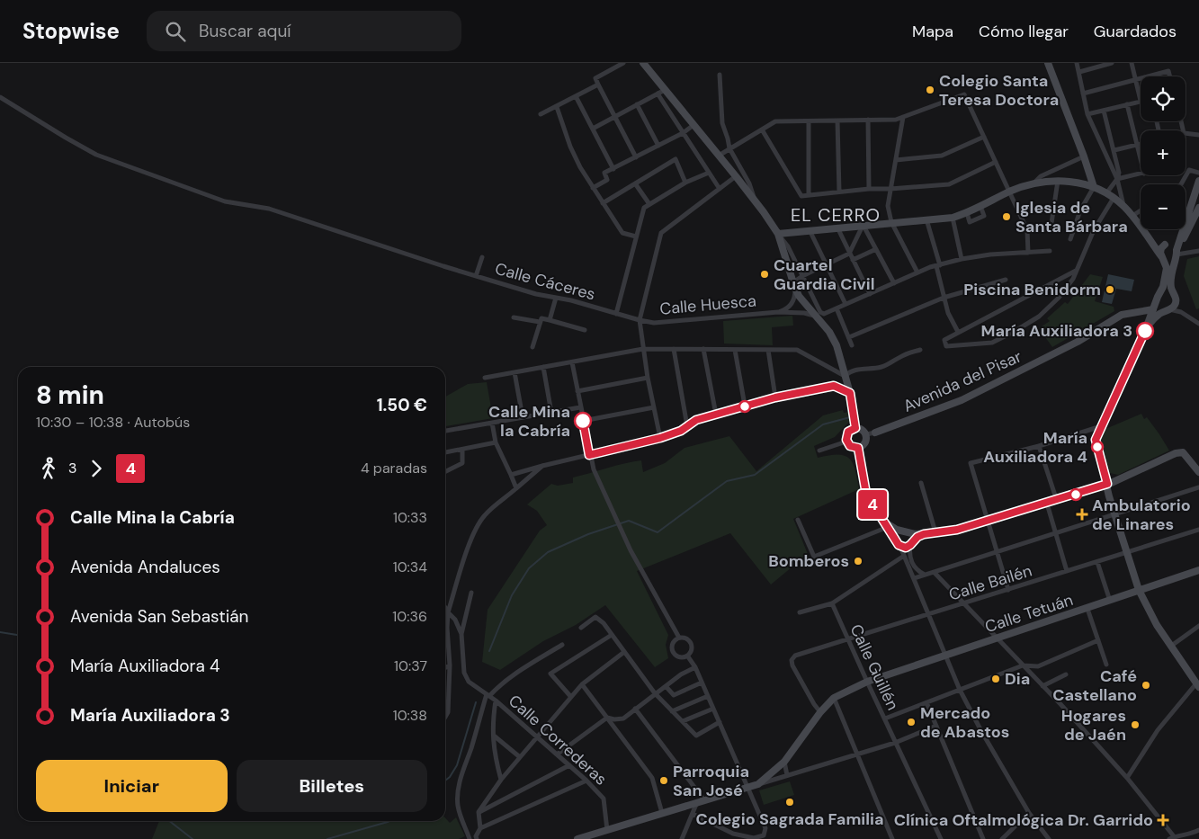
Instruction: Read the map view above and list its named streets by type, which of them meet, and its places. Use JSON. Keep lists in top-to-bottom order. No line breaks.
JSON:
{"streets":{"street":["Calle Cáceres","Calle Huesca","Avenida del Pisar","Calle Bailén","Calle Tetuán","Calle Guillén","Calle Correderas"]},"crossings":[["Calle Cáceres","Calle Huesca"],["Calle Bailén","Calle Guillén"],["Calle Tetuán","Calle Guillén"]],"districts":["EL CERRO"],"places":{"other":["Colegio Santa Teresa Doctora","Iglesia de Santa Bárbara","Cuartel Guardia Civil","Piscina Benidorm","María Auxiliadora 3","Calle Mina la Cabría","María Auxiliadora 4","Bomberos","Dia","Café Castellano","Mercado de Abastos","Hogares de Jaén","Parroquia San José","Colegio Sagrada Familia"],"health":["Ambulatorio de Linares","Clínica Oftalmológica Dr. Garrido"]},"lines":["bus line 4"],"page":{"header":"Stopwise","search":"Buscar aquí","nav":["Mapa","Cómo llegar","Guardados"],"on_map":"4","map_buttons":["+","−"],"heading":["8 min","10:30 – 10:38 · Autobús","1.50 €"],"legs":["3","4","4 paradas"],"list":[{"name":"Calle Mina la Cabría","value":"10:33"},{"name":"Avenida Andaluces","value":"10:34"},{"name":"Avenida San Sebastián","value":"10:36"},{"name":"María Auxiliadora 4","value":"10:37"},{"name":"María Auxiliadora 3","value":"10:38"}],"buttons":["Iniciar","Billetes"]}}
